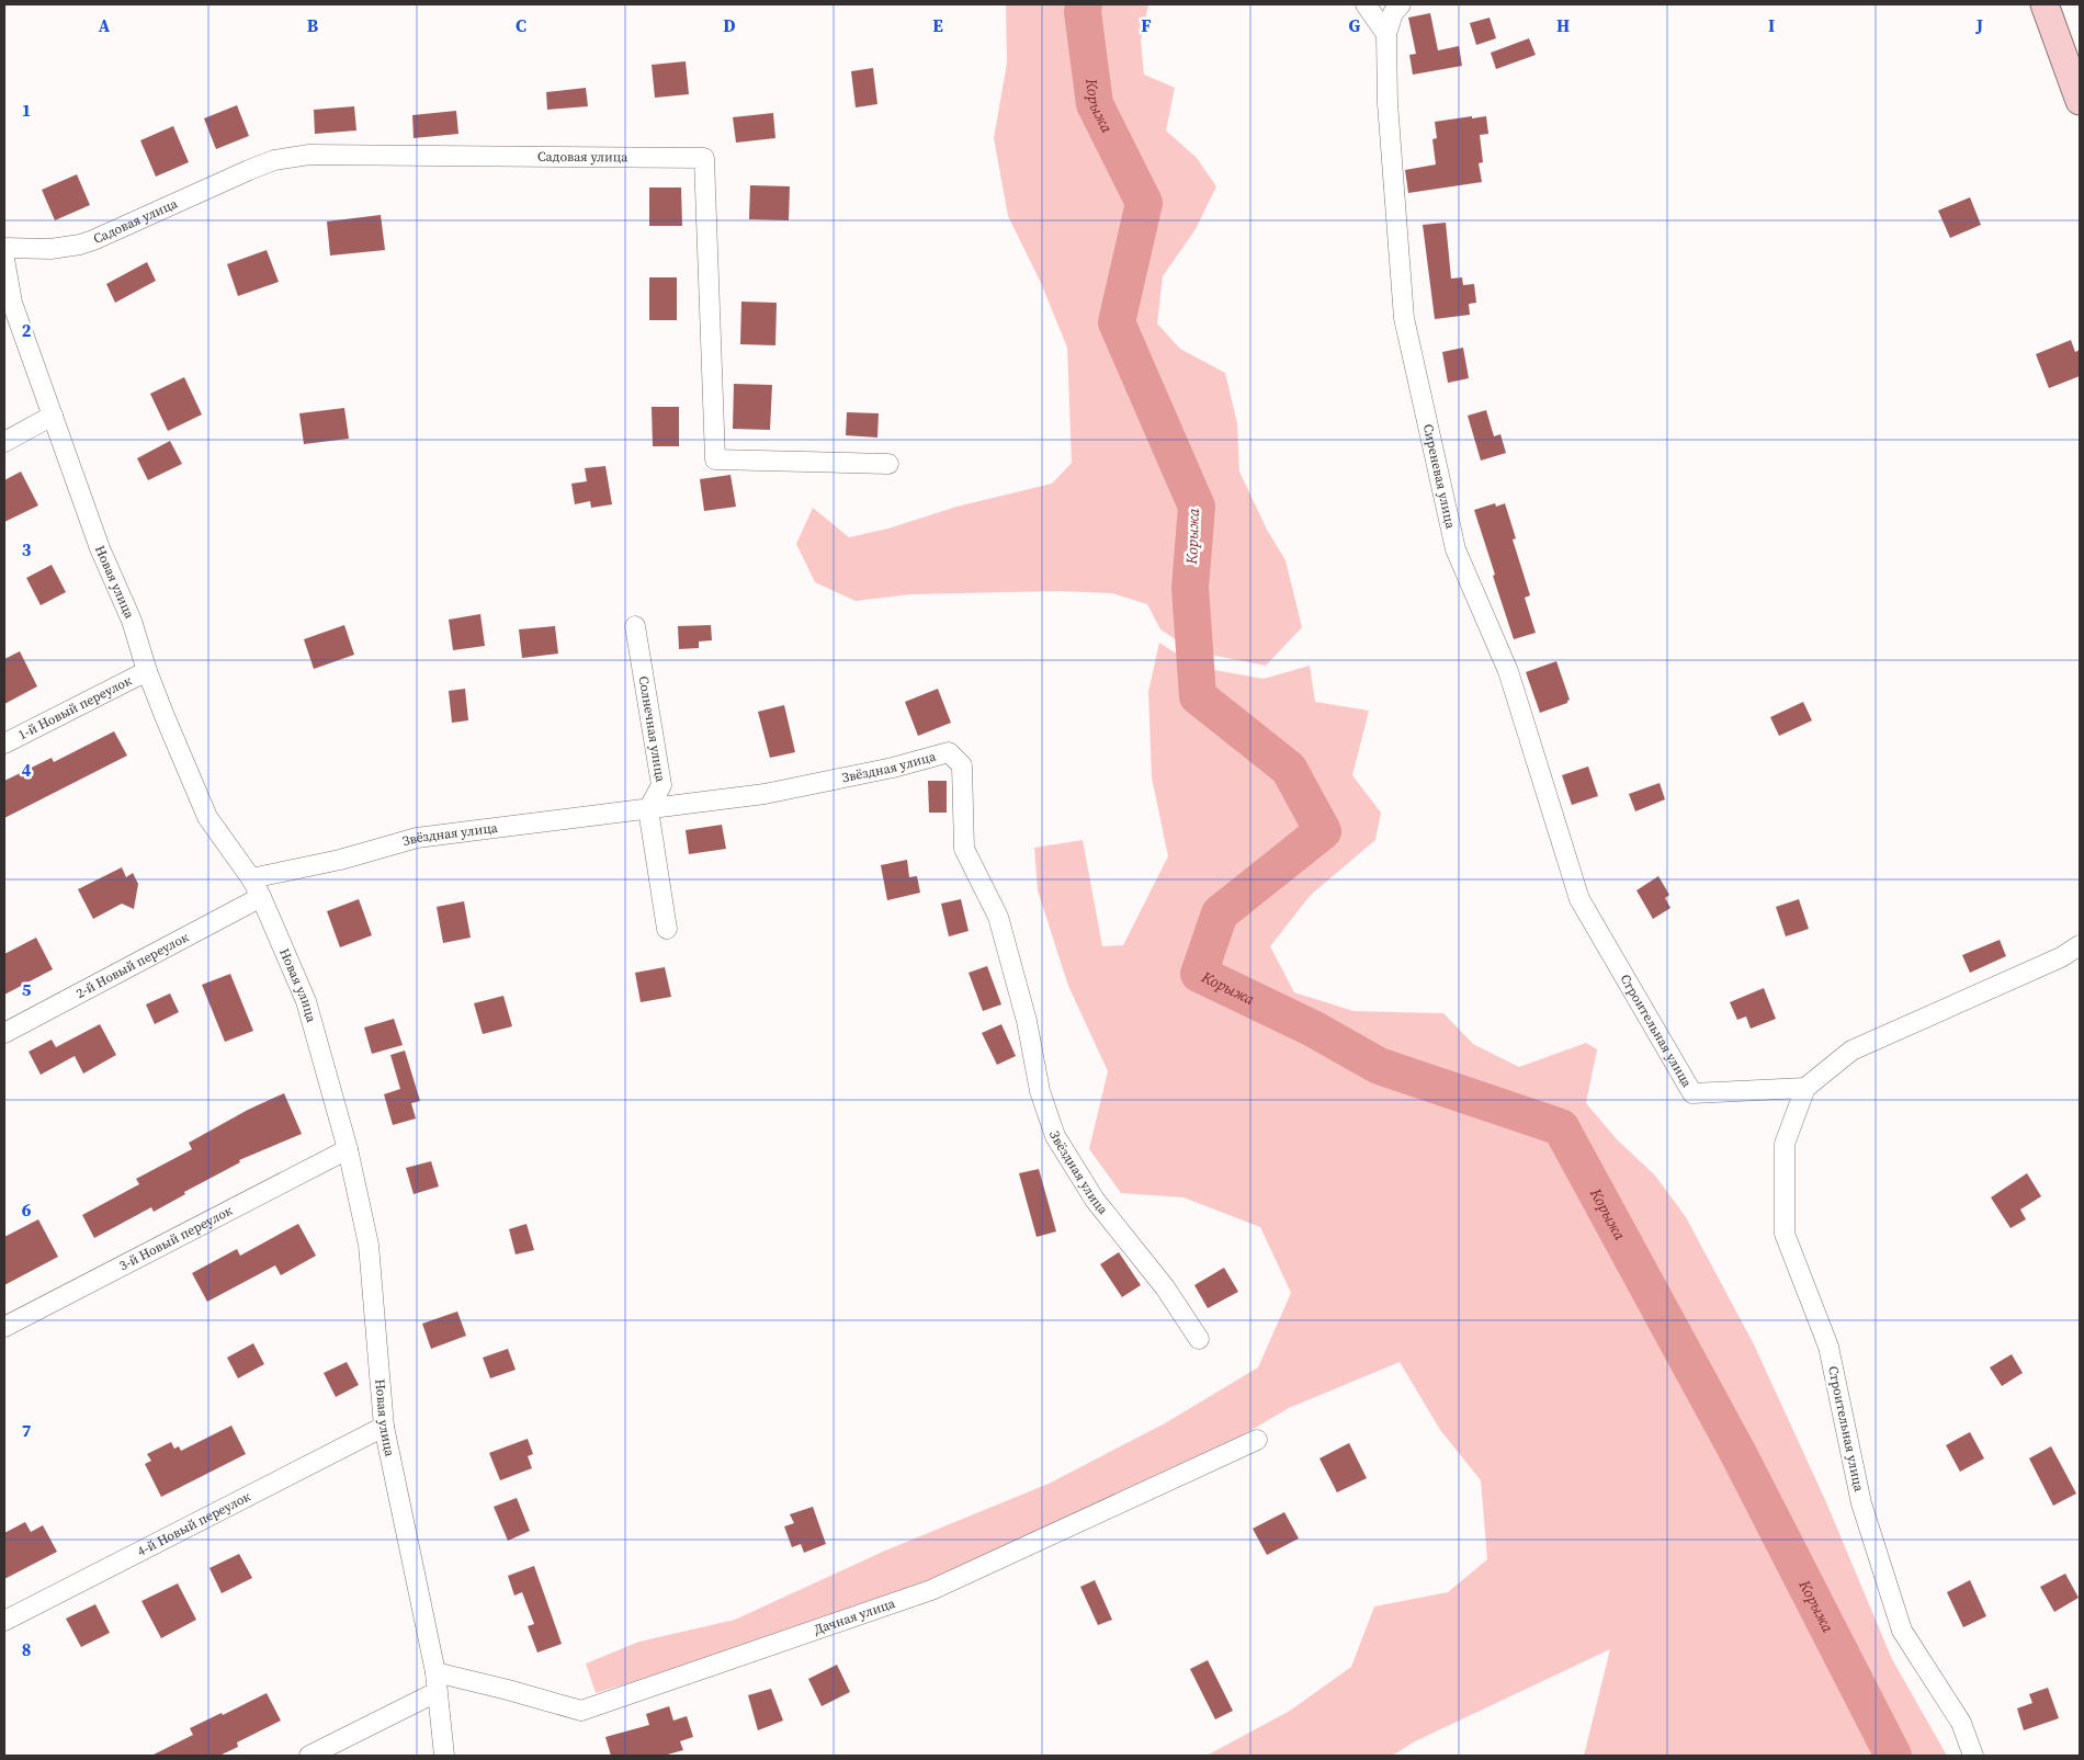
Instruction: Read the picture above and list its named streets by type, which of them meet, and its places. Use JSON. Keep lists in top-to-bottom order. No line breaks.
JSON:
{"streets":{"street":["Садовая улица","Сиреневая улица","Новая улица","1-й Новый переулок","Солнечная улица","Звёздная улица","2-й Новый переулок","Строительная улица","3-й Новый переулок","4-й Новый переулок","Дачная улица"]},"crossings":[["Сиреневая улица","Строительная улица"],["Новая улица","1-й Новый переулок"],["Новая улица","Звёздная улица"],["Новая улица","2-й Новый переулок"],["Новая улица","3-й Новый переулок"],["Новая улица","4-й Новый переулок"],["Новая улица","Дачная улица"],["Солнечная улица","Звёздная улица"]],"water":["Корыжа"],"grid":{"columns":["A","B","C","D","E","F","G","H","I","J"],"rows":["1","2","3","4","5","6","7","8"]}}
